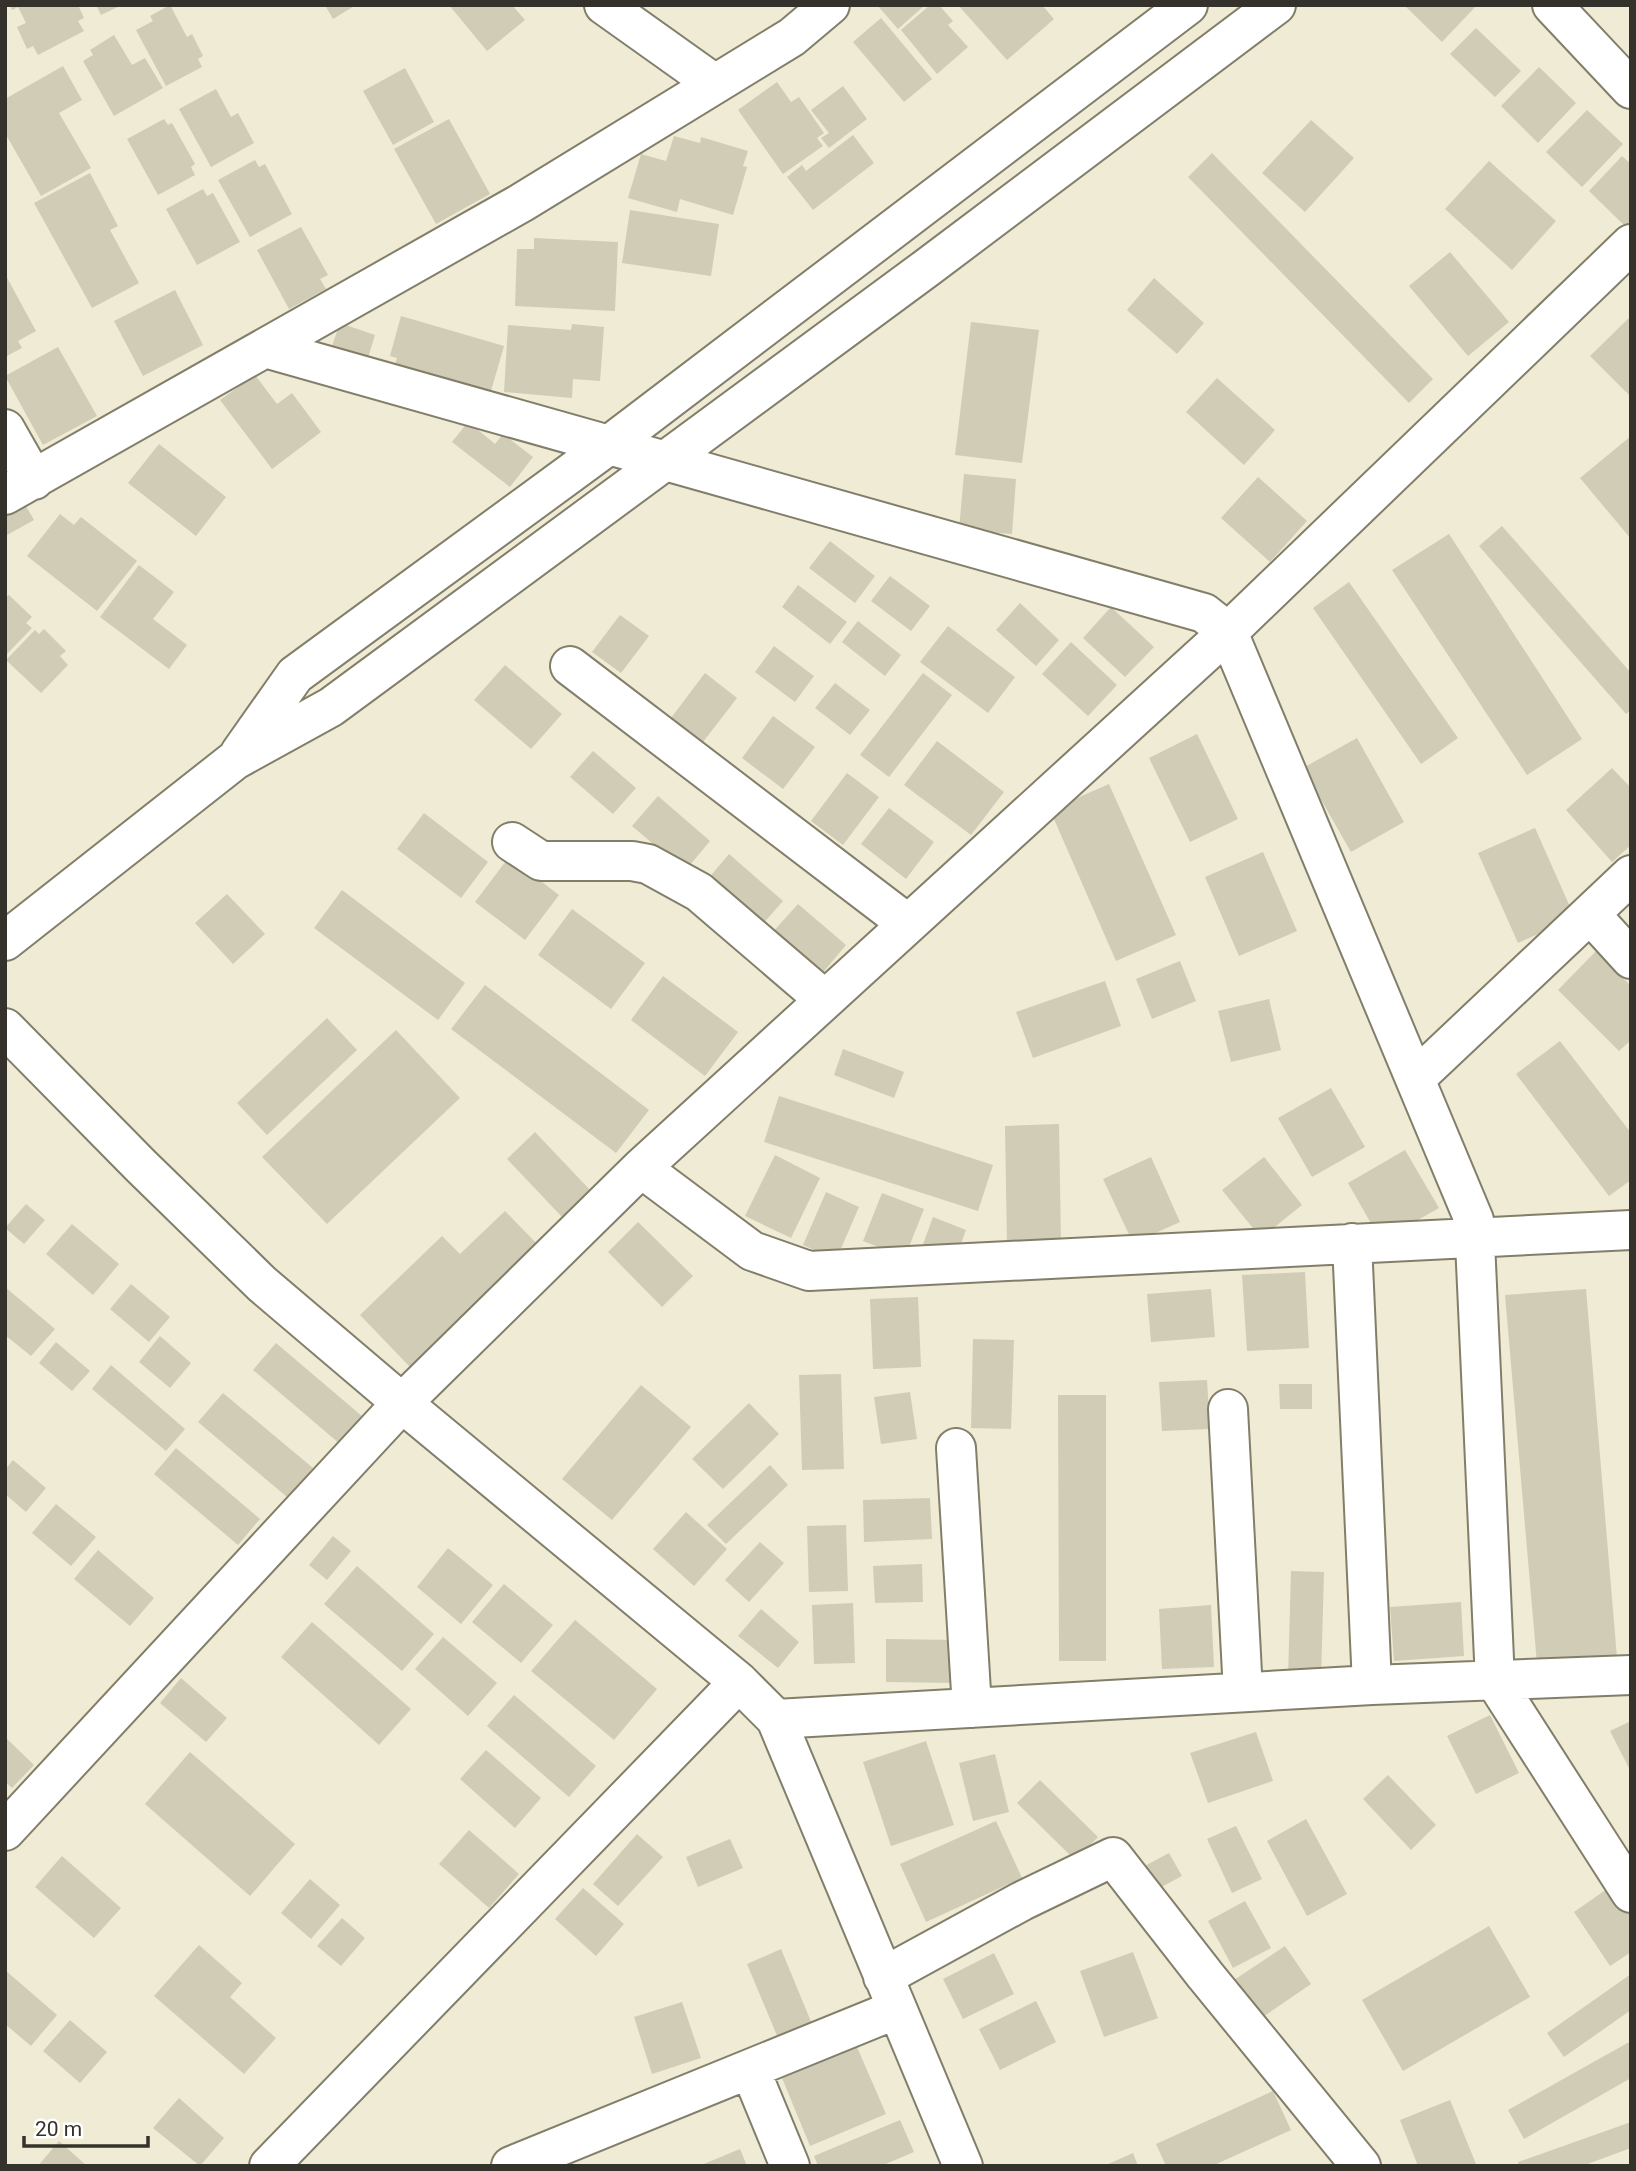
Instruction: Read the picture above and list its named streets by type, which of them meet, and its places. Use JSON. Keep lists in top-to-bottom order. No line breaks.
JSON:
{"scale_bar":"20 m"}
